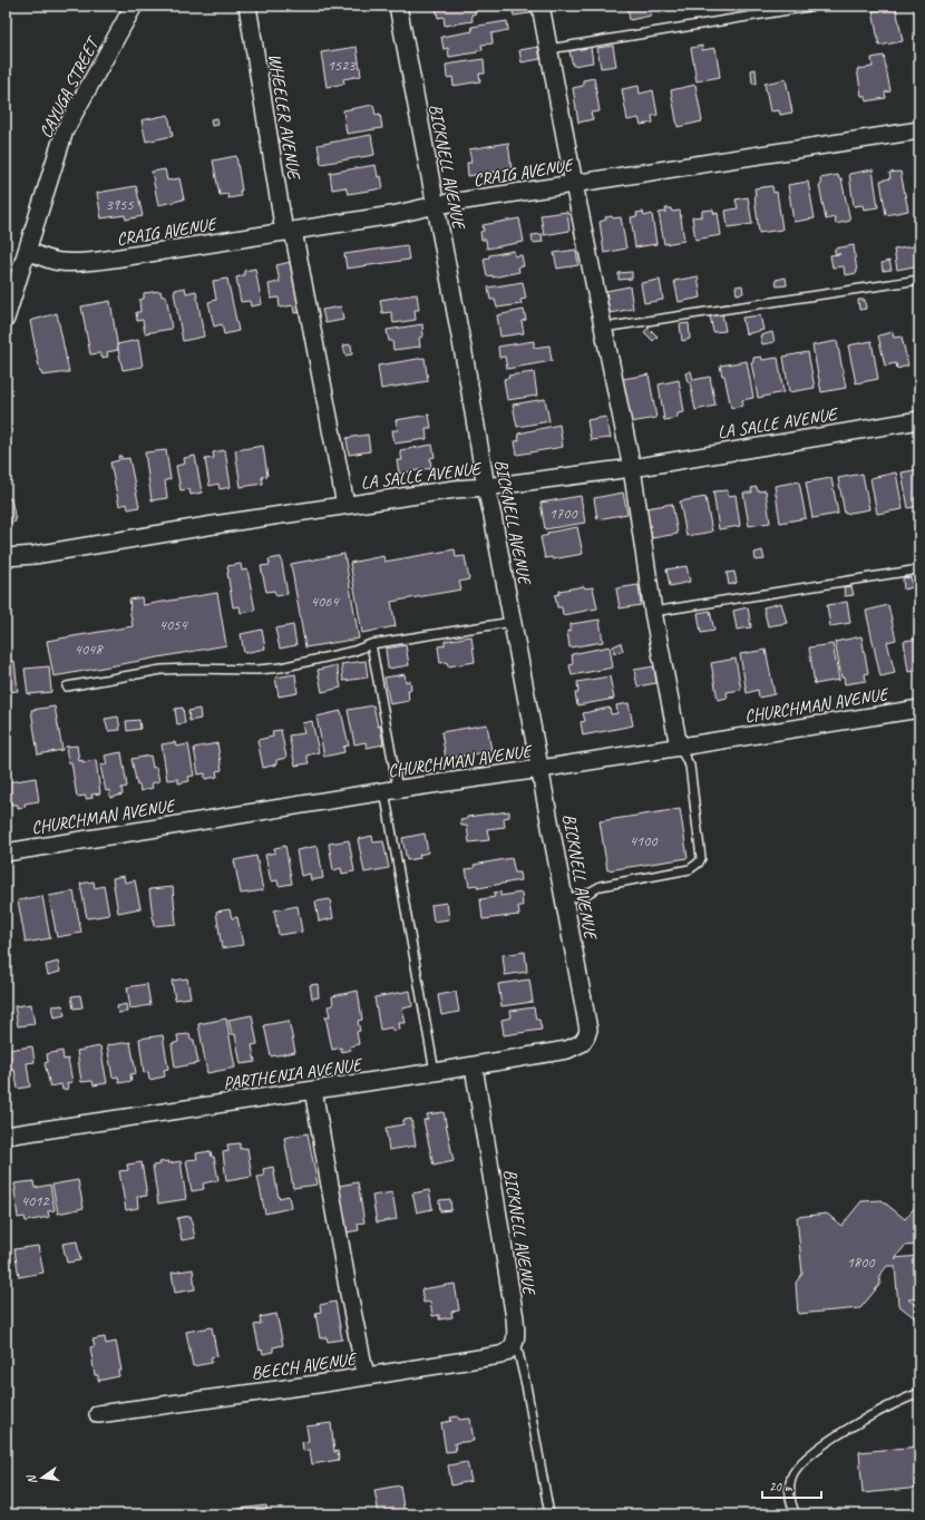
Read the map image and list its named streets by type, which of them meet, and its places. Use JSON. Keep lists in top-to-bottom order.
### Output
{
  "streets": {
    "street": [
      "CAYUGA STREET",
      "WHEELER AVENUE",
      "BICKNELL AVENUE",
      "CRAIG AVENUE",
      "LA SALLE AVENUE",
      "CHURCHMAN AVENUE",
      "PARTHENIA AVENUE",
      "BEECH AVENUE"
    ]
  },
  "crossings": [
    ["CAYUGA STREET", "CRAIG AVENUE"],
    ["WHEELER AVENUE", "CRAIG AVENUE"],
    ["WHEELER AVENUE", "LA SALLE AVENUE"],
    ["BICKNELL AVENUE", "CRAIG AVENUE"],
    ["BICKNELL AVENUE", "LA SALLE AVENUE"],
    ["BICKNELL AVENUE", "CHURCHMAN AVENUE"],
    ["BICKNELL AVENUE", "PARTHENIA AVENUE"],
    ["BICKNELL AVENUE", "BEECH AVENUE"]
  ],
  "house_numbers": [
    "1523",
    "3955",
    "1700",
    "4064",
    "4054",
    "4048",
    "4100",
    "4012",
    "1800"
  ],
  "scale_bar": "20 m",
  "north": "left"
}
